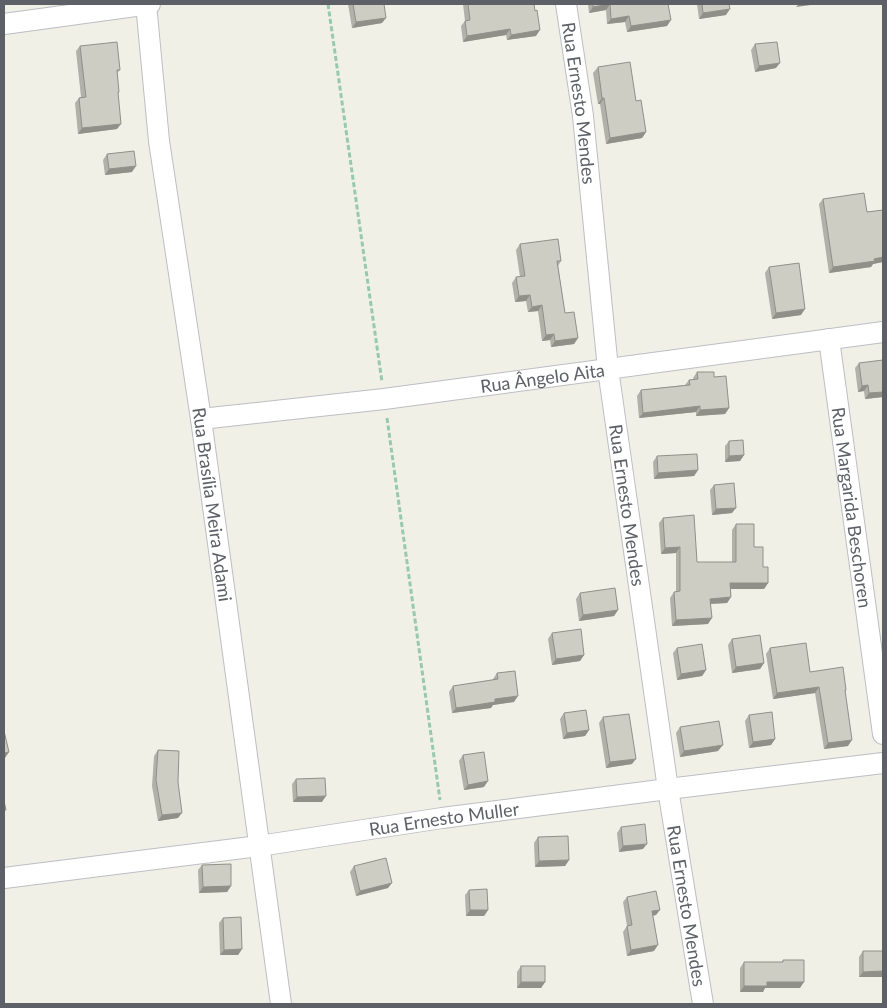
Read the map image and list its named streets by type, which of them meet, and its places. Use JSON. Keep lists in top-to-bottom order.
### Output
{
  "streets": {
    "street": [
      "Rua Ernesto Mendes",
      "Rua Ângelo Aita",
      "Rua Brasília Meira Adami",
      "Rua Margarida Beschoren",
      "Rua Ernesto Muller"
    ]
  },
  "crossings": [
    ["Rua Ernesto Mendes", "Rua Ângelo Aita"],
    ["Rua Ernesto Mendes", "Rua Ernesto Muller"],
    ["Rua Ângelo Aita", "Rua Brasília Meira Adami"],
    ["Rua Ângelo Aita", "Rua Margarida Beschoren"],
    ["Rua Brasília Meira Adami", "Rua Ernesto Muller"]
  ]
}
